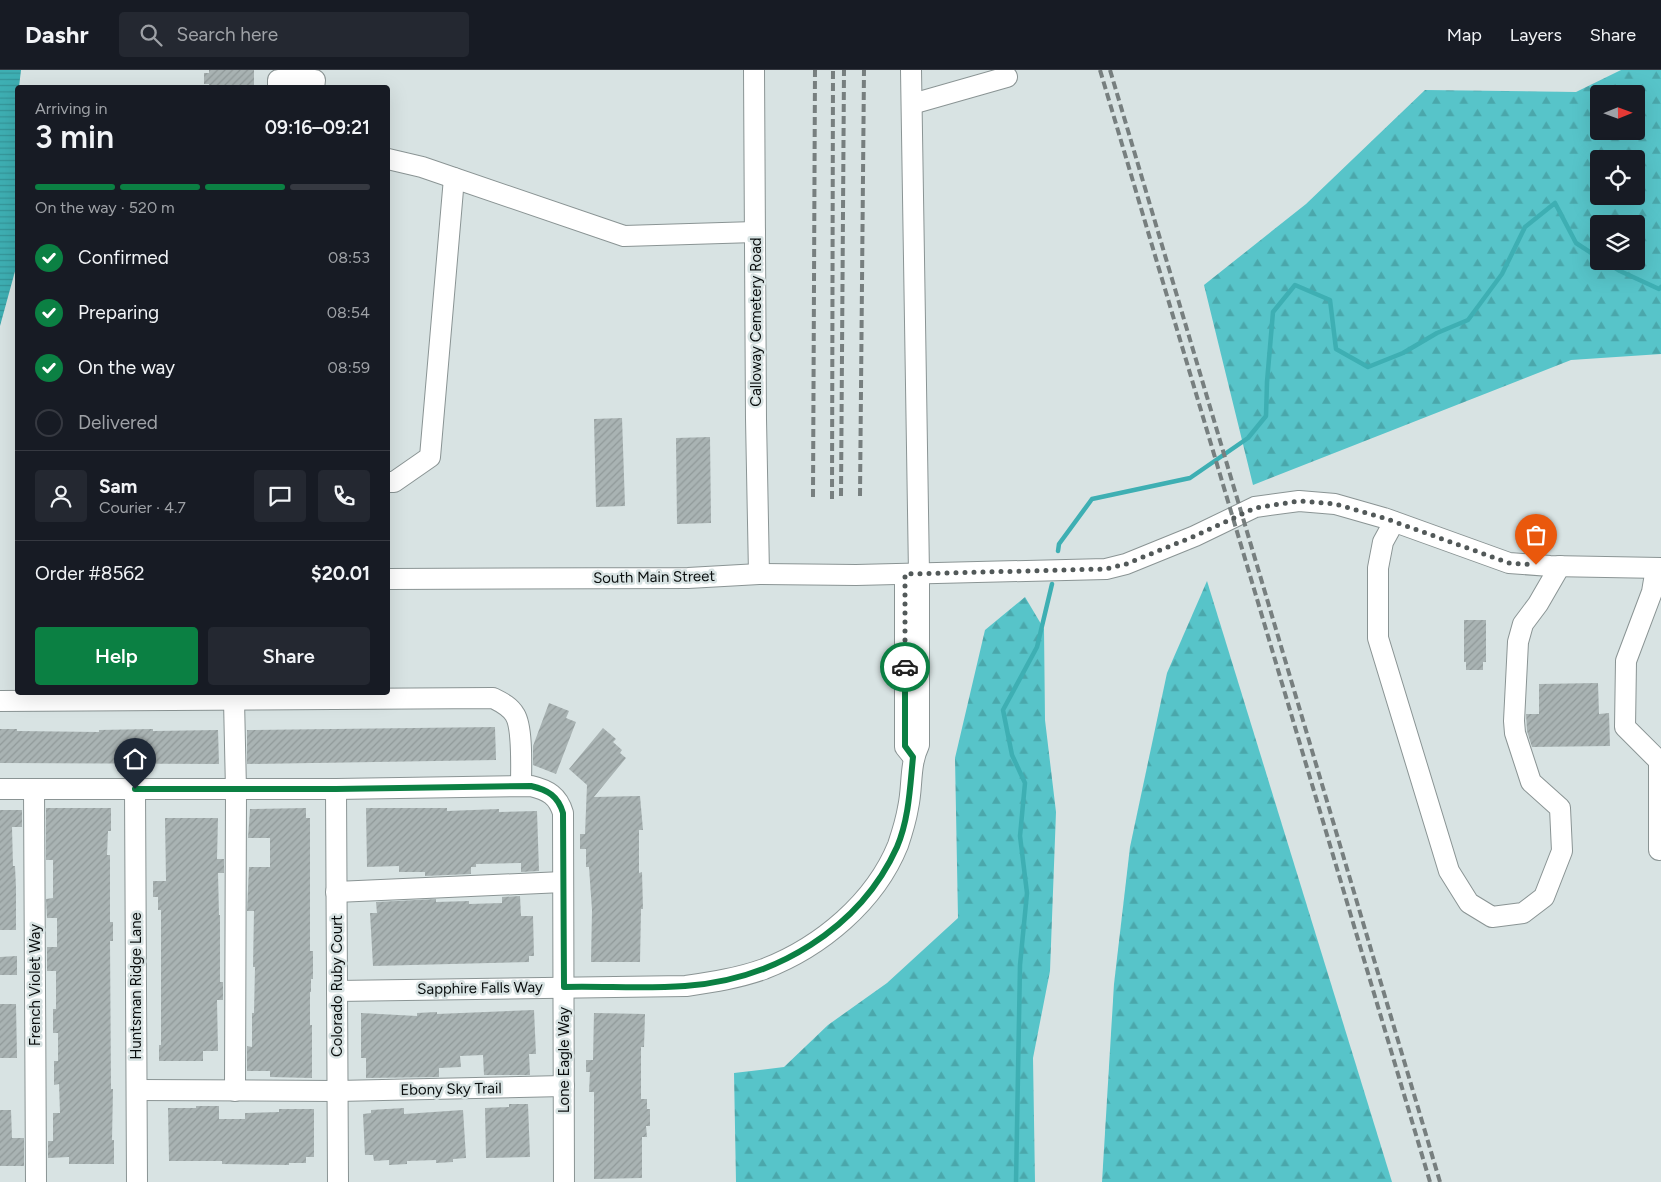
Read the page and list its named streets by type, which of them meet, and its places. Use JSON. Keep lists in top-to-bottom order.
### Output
{
  "streets": {
    "street": [
      "Calloway Cemetery Road",
      "South Main Street",
      "French Violet Way",
      "Huntsman Ridge Lane",
      "Colorado Ruby Court",
      "Sapphire Falls Way",
      "Lone Eagle Way",
      "Ebony Sky Trail"
    ]
  },
  "crossings": [
    ["Calloway Cemetery Road", "South Main Street"],
    ["South Main Street", "Sapphire Falls Way"],
    ["French Violet Way", "Lone Eagle Way"],
    ["Huntsman Ridge Lane", "Lone Eagle Way"],
    ["Huntsman Ridge Lane", "Ebony Sky Trail"],
    ["Colorado Ruby Court", "Sapphire Falls Way"],
    ["Colorado Ruby Court", "Lone Eagle Way"],
    ["Colorado Ruby Court", "Ebony Sky Trail"],
    ["Sapphire Falls Way", "Lone Eagle Way"],
    ["Lone Eagle Way", "Ebony Sky Trail"]
  ],
  "north": "right",
  "page": {
    "header": "Dashr",
    "search": "Search here",
    "nav": ["Map", "Layers", "Share"],
    "heading": ["3 min", "Arriving in", "09:16–09:21"],
    "panel": [
      "Sam",
      "Courier · 4.7",
      "Order #8562",
      "$20.01"
    ],
    "bar": "On the way · 520 m",
    "list": [
      ["Confirmed", "08:53"],
      ["Preparing", "08:54"],
      ["On the way", "08:59"],
      "Delivered"
    ],
    "buttons": ["Help", "Share"]
  }
}
